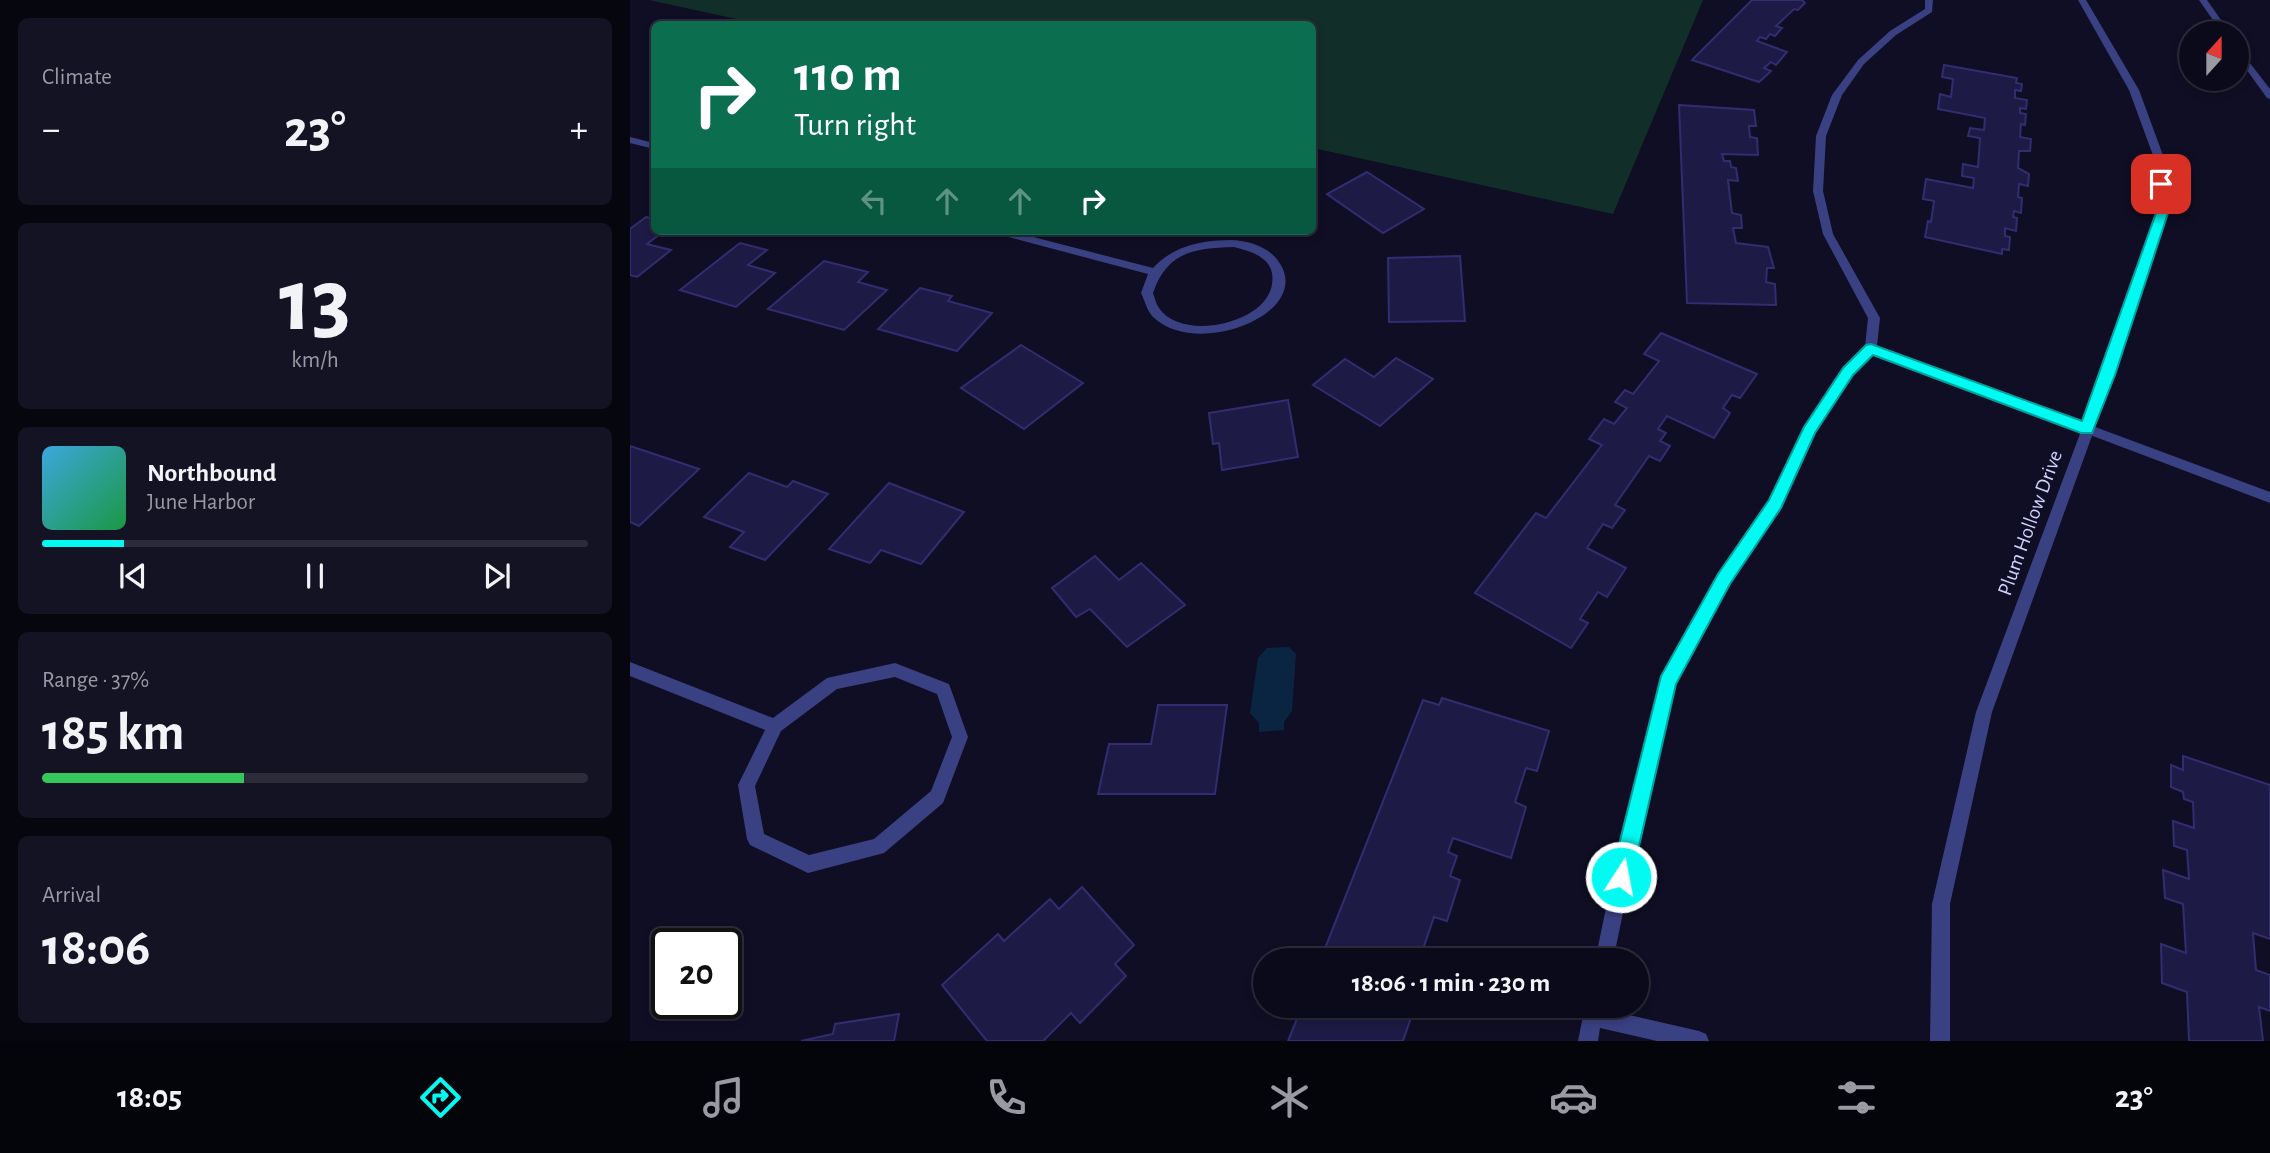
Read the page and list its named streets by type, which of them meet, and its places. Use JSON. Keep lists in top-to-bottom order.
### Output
{
  "streets": {
    "street": ["Plum Hollow Drive"]
  },
  "north": "top",
  "page": {
    "tile": [
      "Climate",
      ["13", "km/h"],
      ["Range · 37%", "185 km"],
      ["Arrival", "18:06"]
    ],
    "turn": ["110 m", "Turn right"],
    "heat": ["−", "23°", "+"],
    "song": ["Northbound", "June Harbor"],
    "limit": "20",
    "trip": "18:06 · 1 min · 230 m",
    "tabs": ["18:05", "23°"]
  }
}
